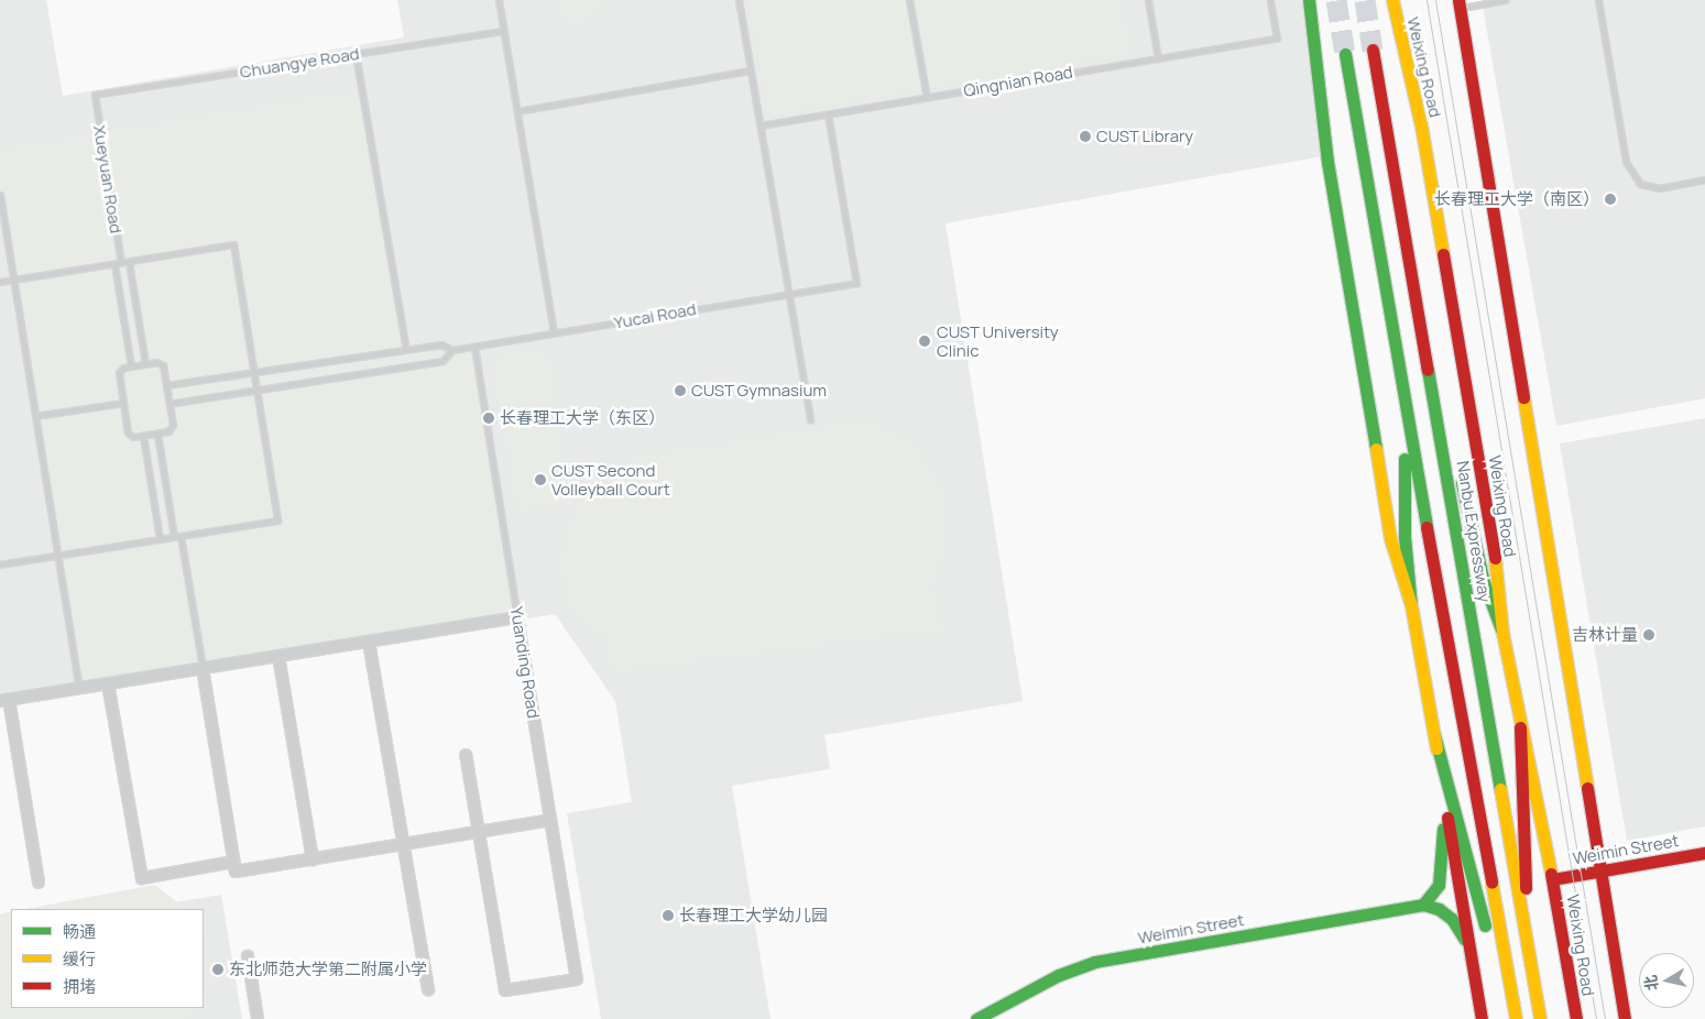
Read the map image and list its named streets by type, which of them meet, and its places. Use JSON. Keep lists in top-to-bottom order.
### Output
{
  "streets": {
    "main road": ["Weixing Road", "Nanbu Expressway", "Weimin Street"],
    "street": ["Yuanding Road"],
    "lane": [
      "Chuangye Road",
      "Qingnian Road",
      "Xueyuan Road",
      "Yucai Road"
    ]
  },
  "crossings": [
    ["Chuangye Road", "Xueyuan Road"],
    ["Weixing Road", "Weimin Street"],
    ["Qingnian Road", "Yucai Road"],
    ["Yucai Road", "Yuanding Road"]
  ],
  "places": [
    "CUST Library",
    "长春理工大学（南区）",
    "CUST University Clinic",
    "CUST Gymnasium",
    "长春理工大学（东区）",
    "CUST Second Volleyball Court",
    "吉林计量",
    "长春理工大学幼儿园",
    "东北师范大学第二附属小学"
  ],
  "legend": ["畅通", "缓行", "拥堵"],
  "north": "left"
}
